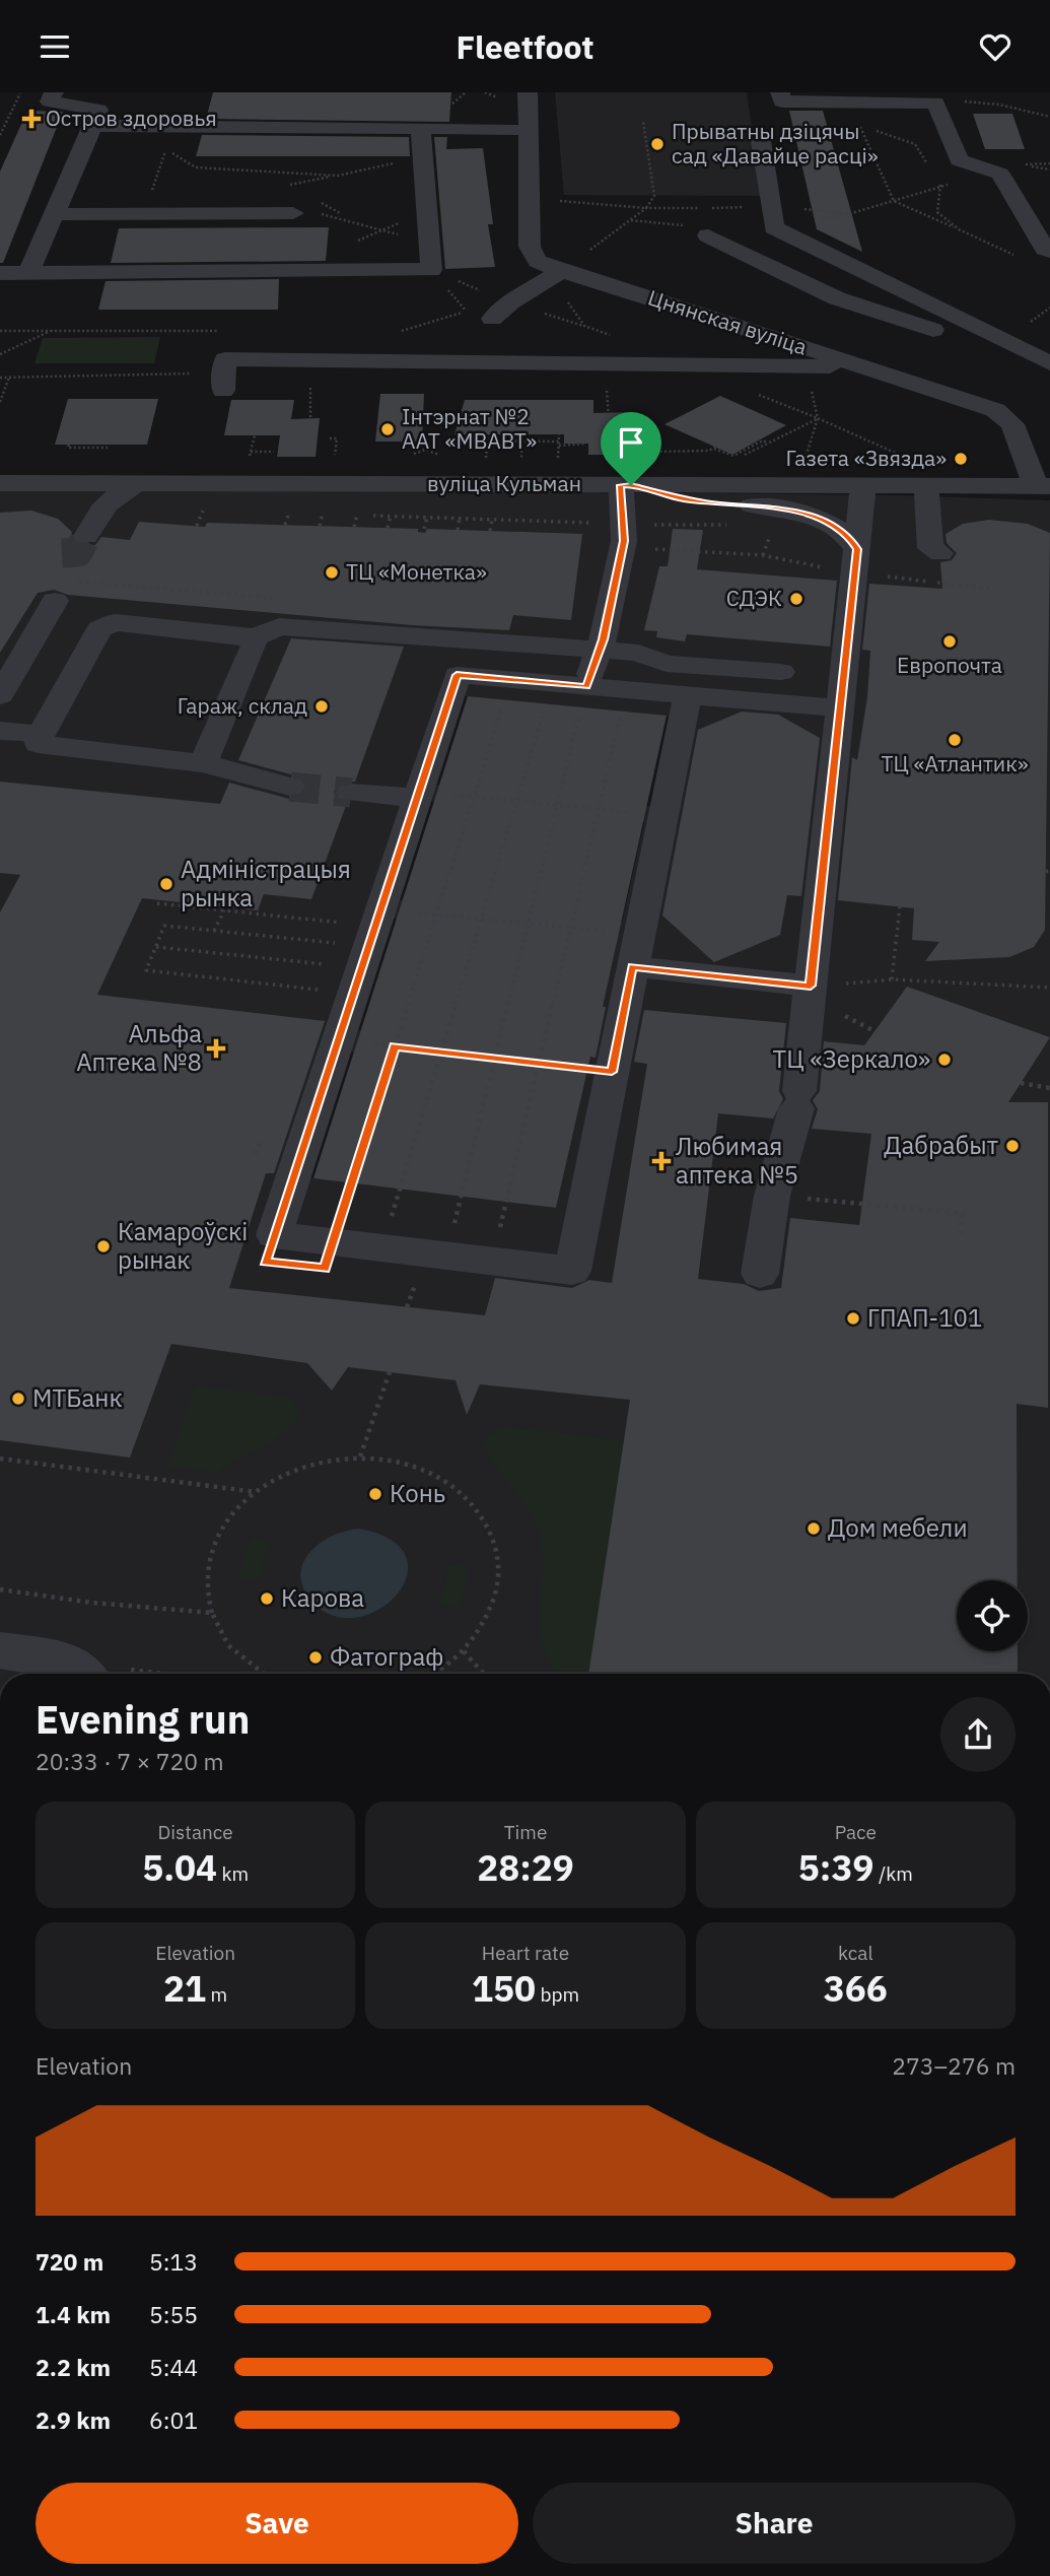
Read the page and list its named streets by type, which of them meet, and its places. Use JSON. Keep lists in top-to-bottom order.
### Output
{
  "streets": {
    "street": ["Цнянская вуліца", "вуліца Кульман"]
  },
  "crossings": [
    ["Цнянская вуліца", "вуліца Кульман"]
  ],
  "places": {
    "health": ["Остров здоровья", "Альфа Аптека №8", "Любимая аптека №5"],
    "other": [
      "Прыватны дзіцячы сад «Давайце расці»",
      "Інтэрнат №2 ААТ «МВАВТ»",
      "Газета «Звязда»",
      "ТЦ «Монетка»",
      "СДЭК",
      "Европочта",
      "Гараж, склад",
      "ТЦ «Атлантик»",
      "Адміністрацыя рынка",
      "ТЦ «Зеркало»",
      "Дабрабыт",
      "Камароўскі рынак",
      "ГПАП-101",
      "МТБанк",
      "Конь",
      "Дом мебели",
      "Карова",
      "Фатограф"
    ]
  },
  "page": {
    "header": "Fleetfoot",
    "heading": ["Evening run", "20:33 · 7 × 720 m"],
    "stats": [
      ["Distance", "5.04 km"],
      ["Time", "28:29"],
      ["Pace", "5:39 /km"],
      ["Elevation", "21 m"],
      ["Heart rate", "150 bpm"],
      ["kcal", "366"]
    ],
    "chart": ["Elevation", "273–276 m"],
    "list": [
      {
        "name": "720 m",
        "note": "5:13"
      },
      {
        "name": "1.4 km",
        "note": "5:55"
      },
      {
        "name": "2.2 km",
        "note": "5:44"
      },
      {
        "name": "2.9 km",
        "note": "6:01"
      }
    ],
    "buttons": ["Save", "Share"]
  }
}
